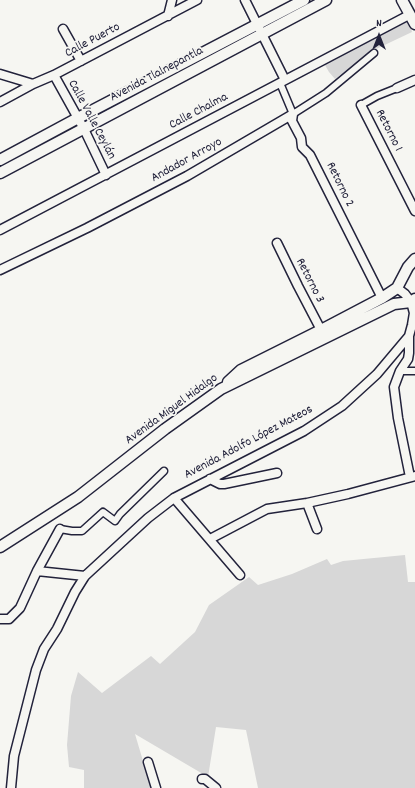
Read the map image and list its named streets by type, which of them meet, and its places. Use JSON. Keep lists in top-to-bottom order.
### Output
{
  "streets": {
    "street": [
      "Calle Puerto",
      "Avenida Tlalnepantla",
      "Calle Chalma",
      "Calle Valle Ceylán",
      "Retorno 1",
      "Andador Arroyo",
      "Retorno 2",
      "Retorno 3",
      "Avenida Miguel Hidalgo",
      "Avenida Adolfo López Mateos"
    ]
  },
  "crossings": [
    ["Calle Puerto", "Calle Valle Ceylán"],
    ["Avenida Tlalnepantla", "Calle Valle Ceylán"],
    ["Calle Chalma", "Calle Valle Ceylán"],
    ["Calle Chalma", "Retorno 2"],
    ["Andador Arroyo", "Retorno 2"],
    ["Avenida Miguel Hidalgo", "Avenida Adolfo López Mateos"]
  ],
  "north": "top"
}
